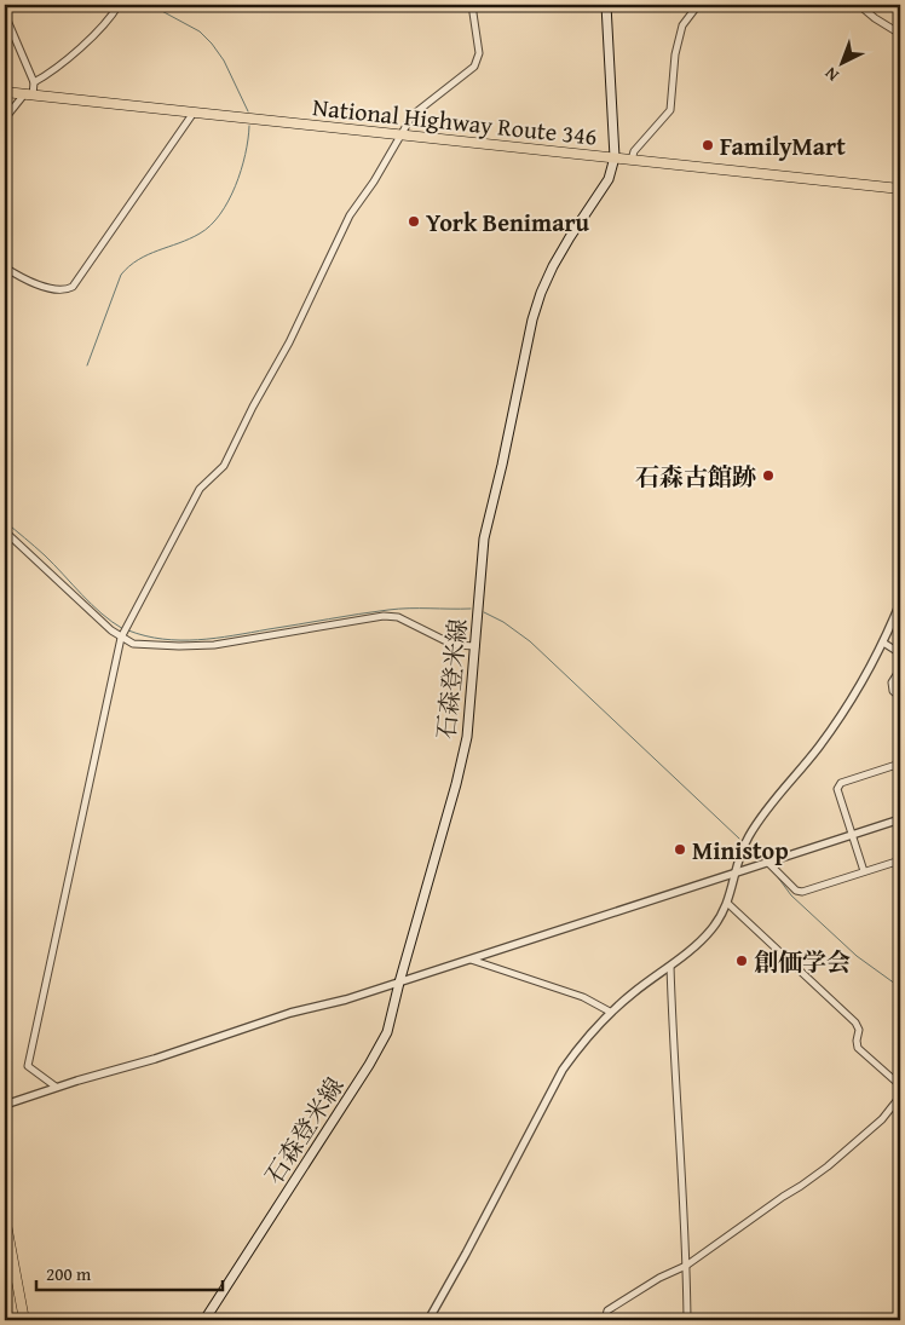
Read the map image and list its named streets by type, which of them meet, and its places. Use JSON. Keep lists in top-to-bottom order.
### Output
{
  "streets": {
    "main road": ["National Highway Route 346", "石森登米線"]
  },
  "crossings": [
    ["National Highway Route 346", "石森登米線"]
  ],
  "places": [
    "FamilyMart",
    "York Benimaru",
    "石森古館跡",
    "Ministop",
    "創価学会"
  ],
  "scale_bar": "200 m",
  "north": "bottom left"
}
